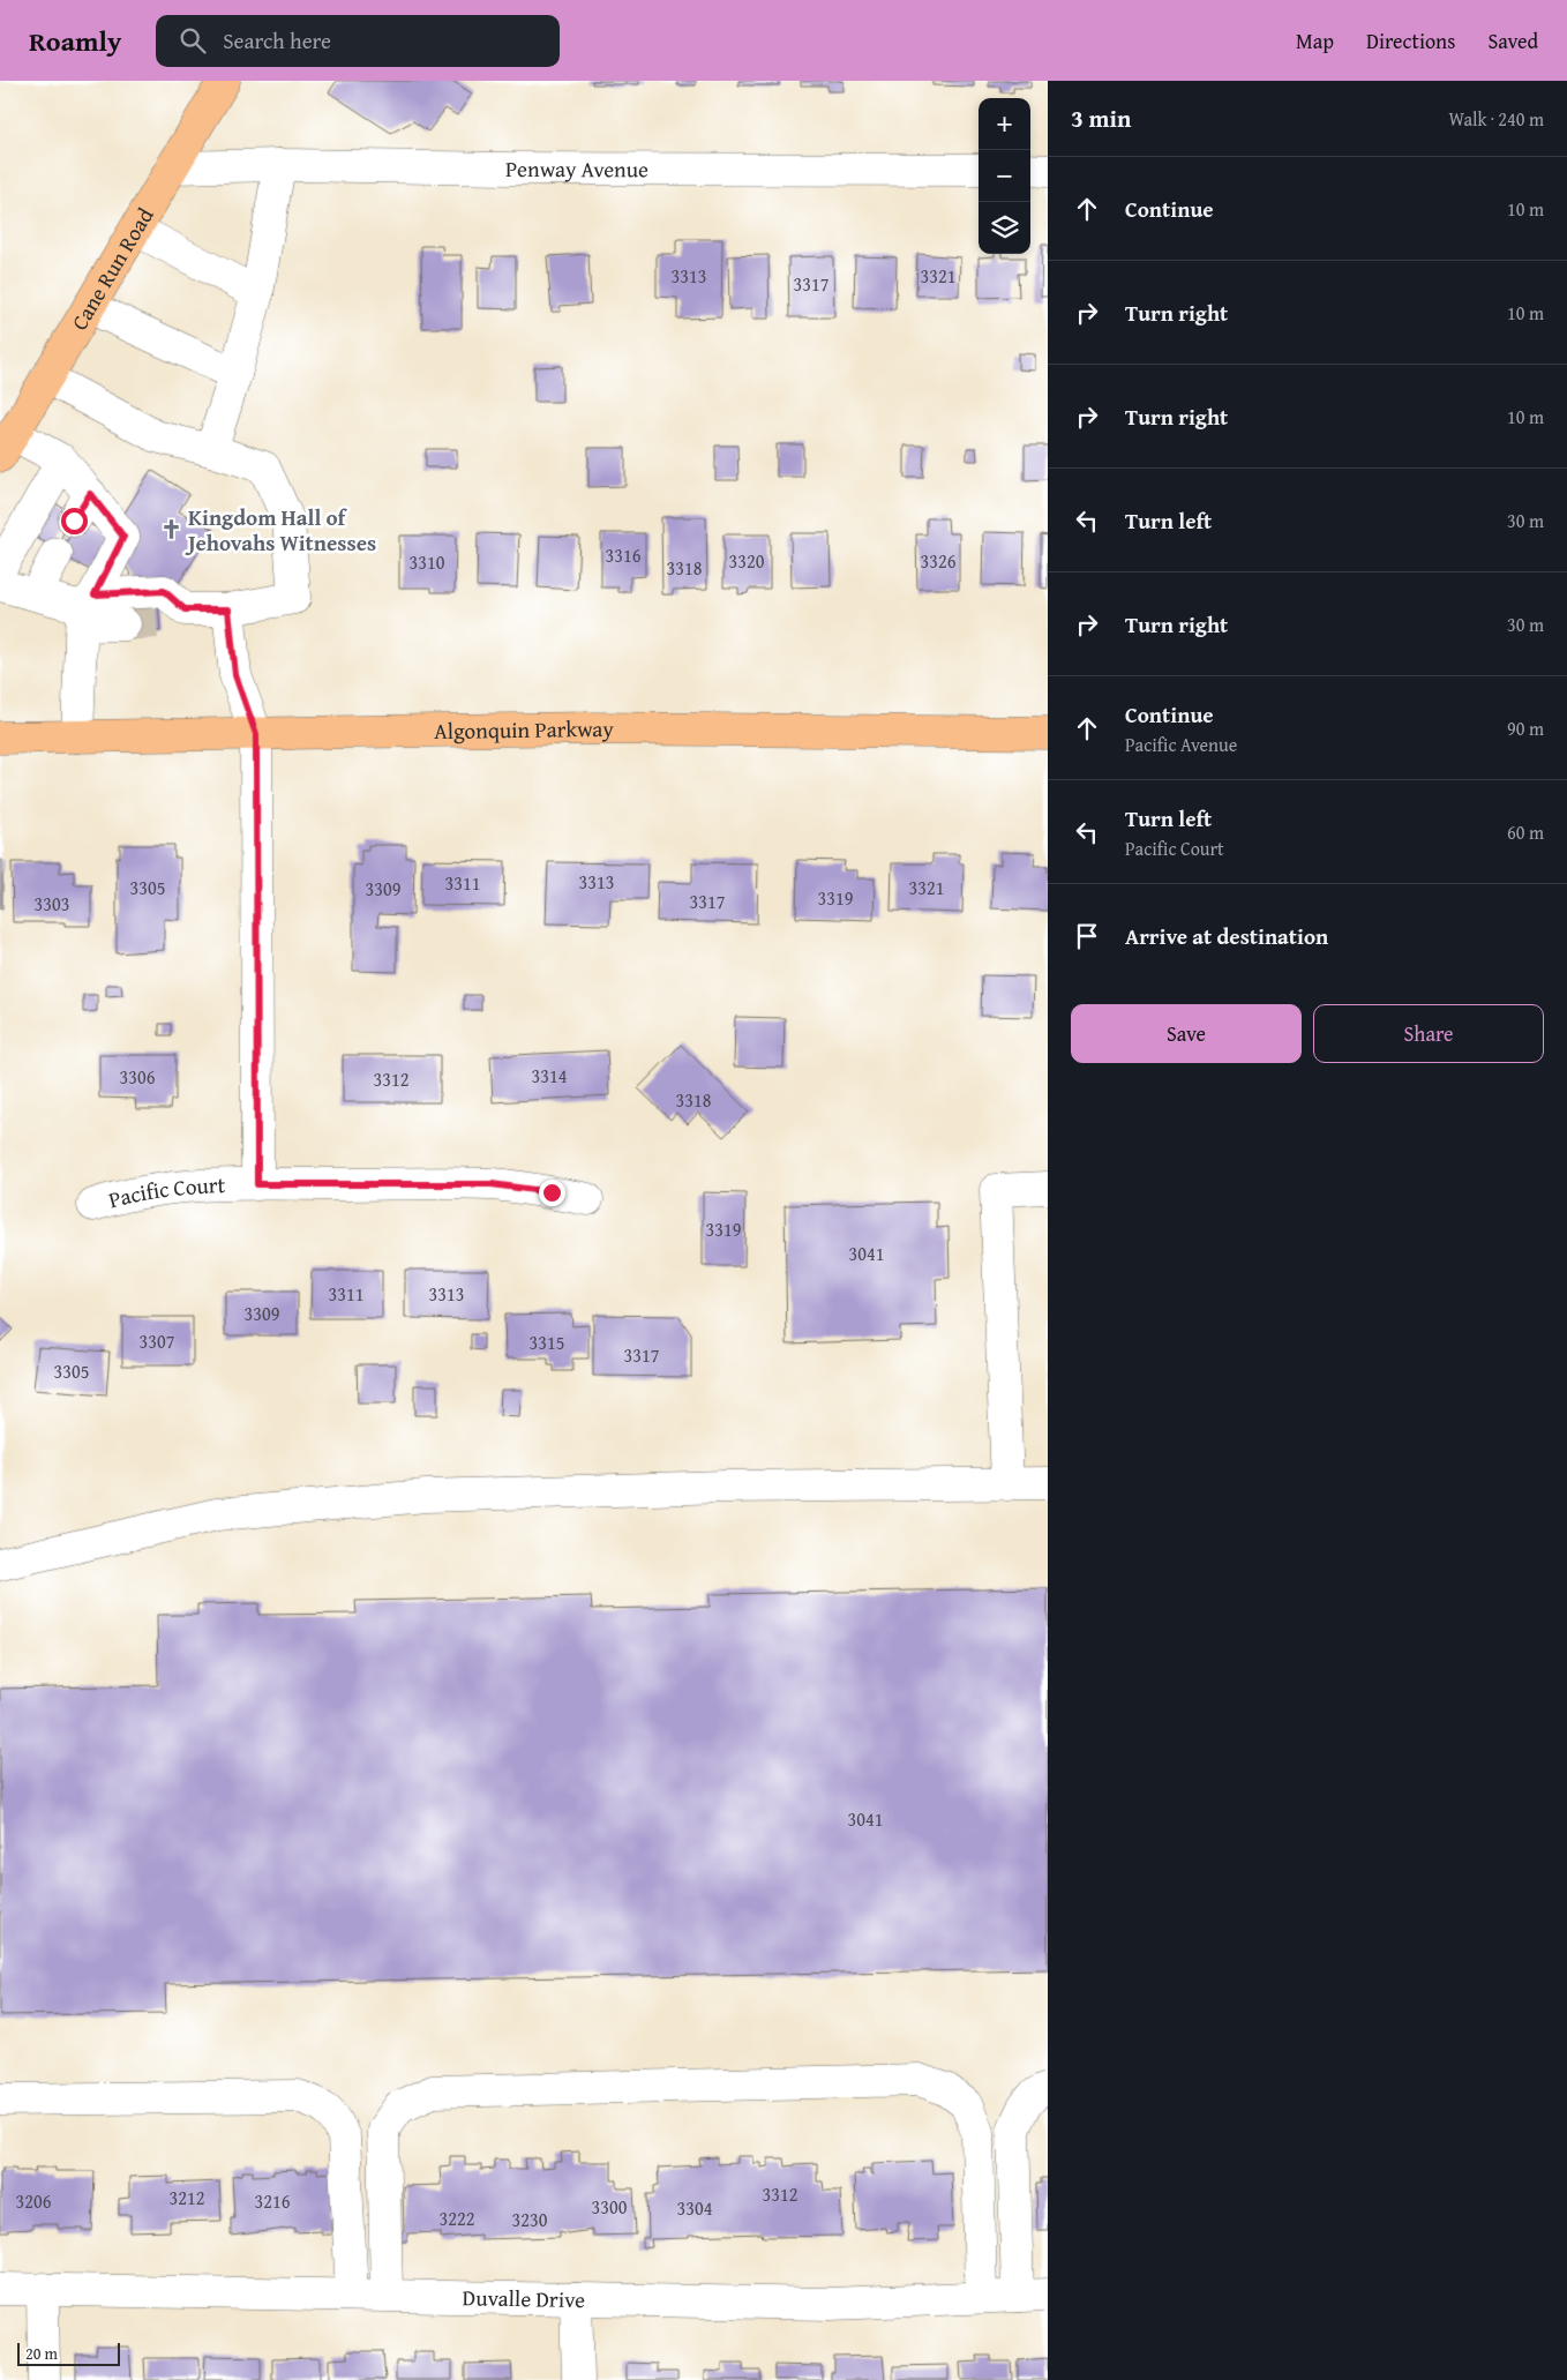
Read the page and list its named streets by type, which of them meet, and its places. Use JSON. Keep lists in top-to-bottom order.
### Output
{
  "streets": {
    "main road": ["Cane Run Road", "Algonquin Parkway"],
    "street": ["Penway Avenue", "Pacific Court", "Duvalle Drive"]
  },
  "crossings": [
    ["Penway Avenue", "Cane Run Road"]
  ],
  "places": {
    "church": ["Kingdom Hall of Jehovahs Witnesses"]
  },
  "house_numbers": [
    "3313",
    "3321",
    "3317",
    "3316",
    "3320",
    "3326",
    "3310",
    "3318",
    "3313",
    "3311",
    "3305",
    "3321",
    "3309",
    "3319",
    "3317",
    "3303",
    "3314",
    "3306",
    "3312",
    "3318",
    "3319",
    "3041",
    "3311",
    "3313",
    "3309",
    "3307",
    "3315",
    "3317",
    "3305",
    "3041",
    "3312",
    "3212",
    "3206",
    "3216",
    "3300",
    "3304",
    "3222",
    "3230"
  ],
  "scale_bar": "20 m",
  "page": {
    "header": "Roamly",
    "search": "Search here",
    "nav": ["Map", "Directions", "Saved"],
    "heading": ["3 min", "Walk · 240 m"],
    "map_buttons": ["+", "−"],
    "list": [
      ["Continue", "10 m"],
      ["Turn right", "10 m"],
      ["Turn right", "10 m"],
      ["Turn left", "30 m"],
      ["Turn right", "30 m"],
      ["Continue", "Pacific Avenue", "90 m"],
      ["Turn left", "Pacific Court", "60 m"],
      "Arrive at destination"
    ],
    "buttons": ["Save", "Share"],
    "scale": "20 m"
  }
}
